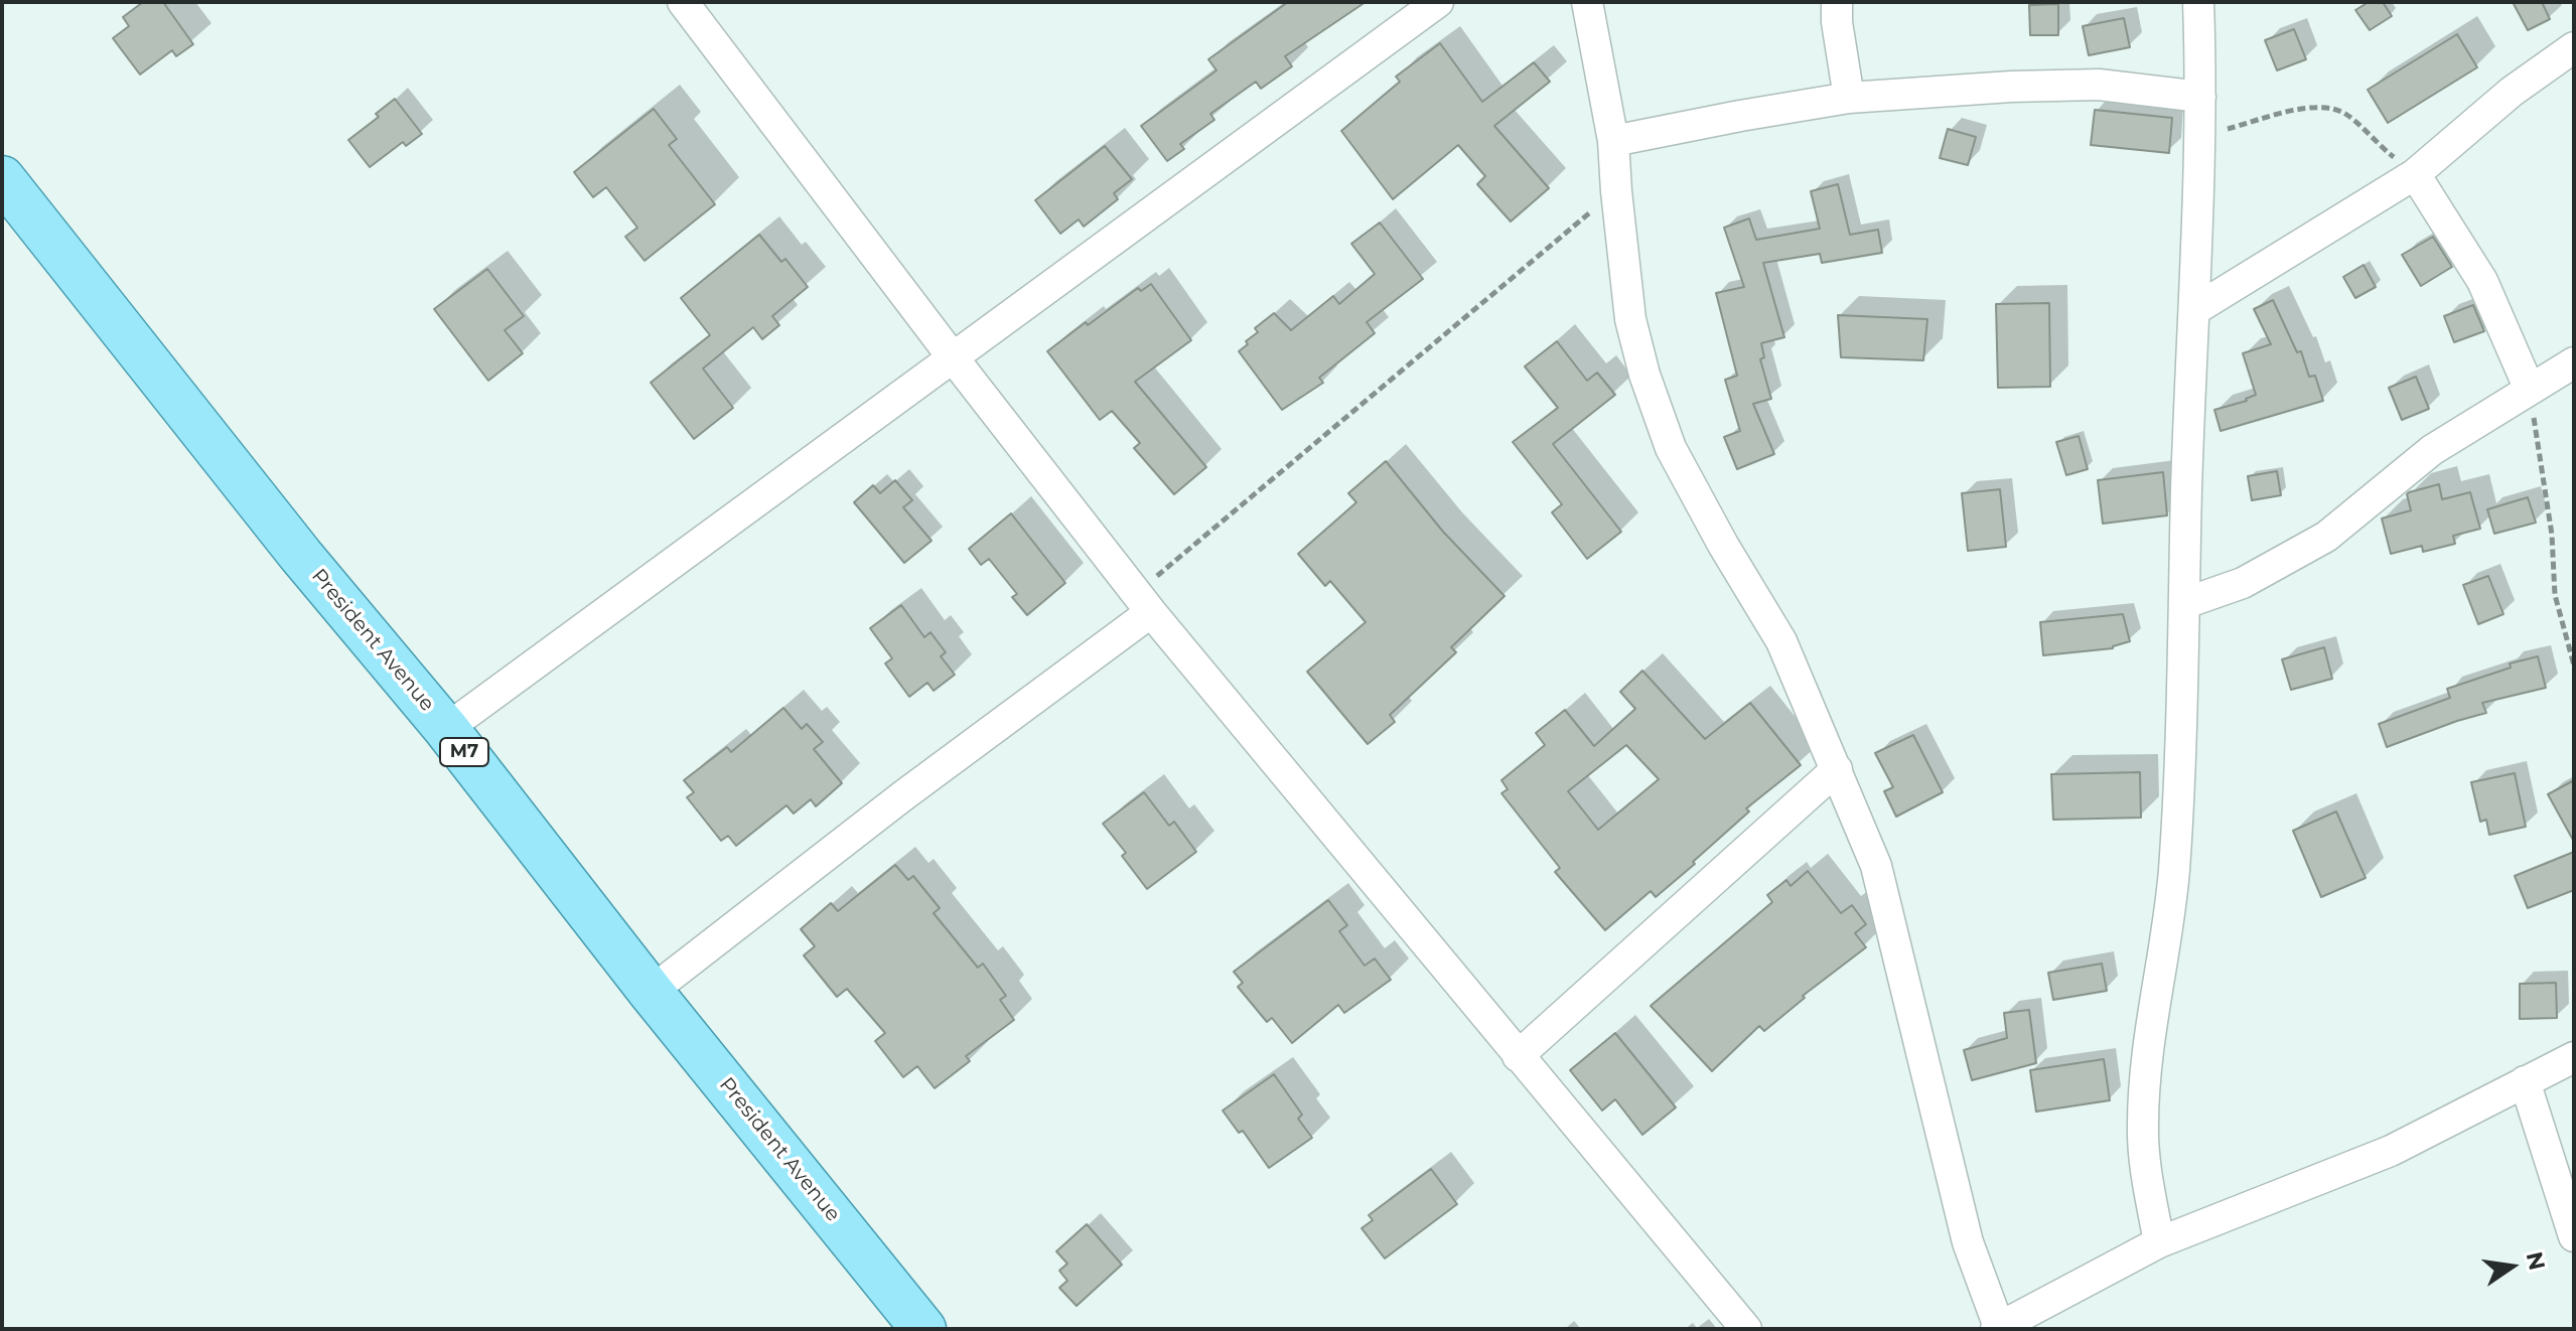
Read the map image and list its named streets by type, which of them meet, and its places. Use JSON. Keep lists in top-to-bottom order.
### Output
{
  "streets": {
    "main road": ["President Avenue", "M7"]
  },
  "north": "right"
}
